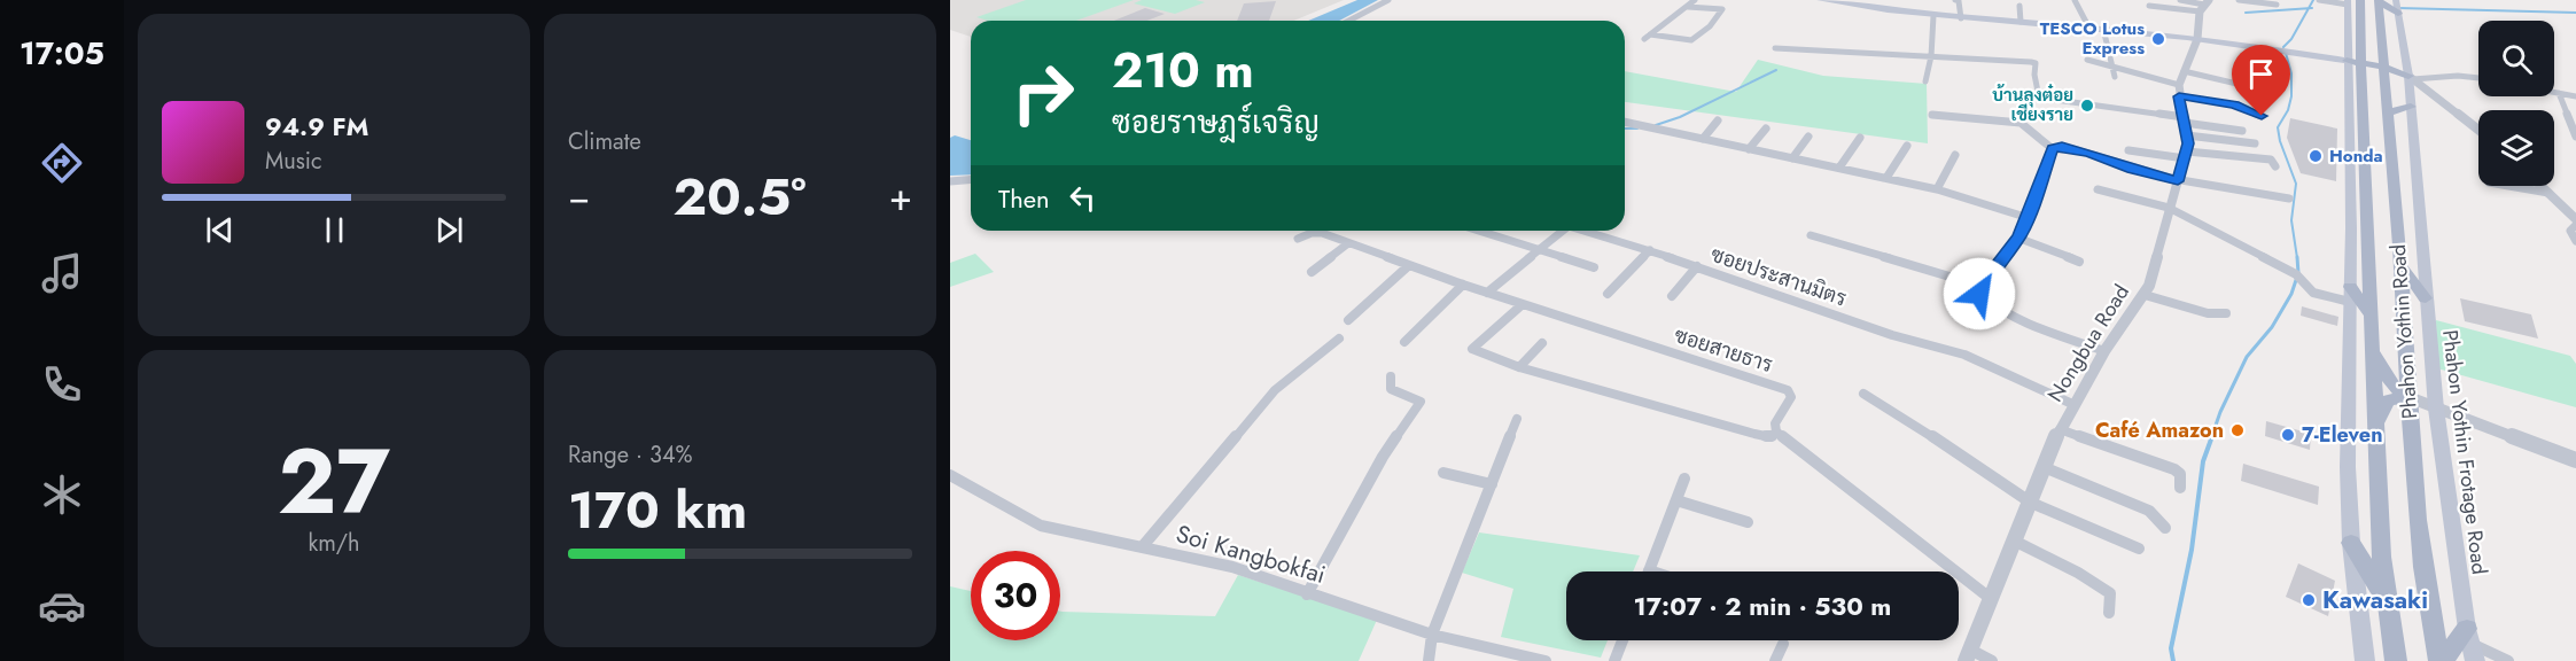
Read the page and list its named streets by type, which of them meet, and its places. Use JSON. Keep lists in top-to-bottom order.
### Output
{
  "streets": {
    "main road": ["Phahon Yothin Road", "Phahon Yothin Frotage Road"],
    "street": [
      "ซอยประสานมิตร",
      "Nongbua Road",
      "ซอยสายธาร",
      "Soi Kangbokfai"
    ]
  },
  "crossings": [
    ["ซอยประสานมิตร", "Nongbua Road"],
    ["ซอยประสานมิตร", "ซอยสายธาร"]
  ],
  "places": [
    "TESCO Lotus Express",
    "บ้านลุงต๋อย เชียงราย",
    "Honda",
    "Café Amazon",
    "7-Eleven",
    "Kawasaki"
  ],
  "page": {
    "tabs": "17:05",
    "tile": [
      "Climate",
      ["27", "km/h"],
      ["Range · 34%", "170 km"]
    ],
    "turn": ["210 m", "ซอยราษฎร์เจริญ"],
    "song": ["94.9 FM", "Music"],
    "then": "Then",
    "heat": ["−", "20.5°", "+"],
    "limit": "30",
    "trip": "17:07 · 2 min · 530 m"
  }
}
